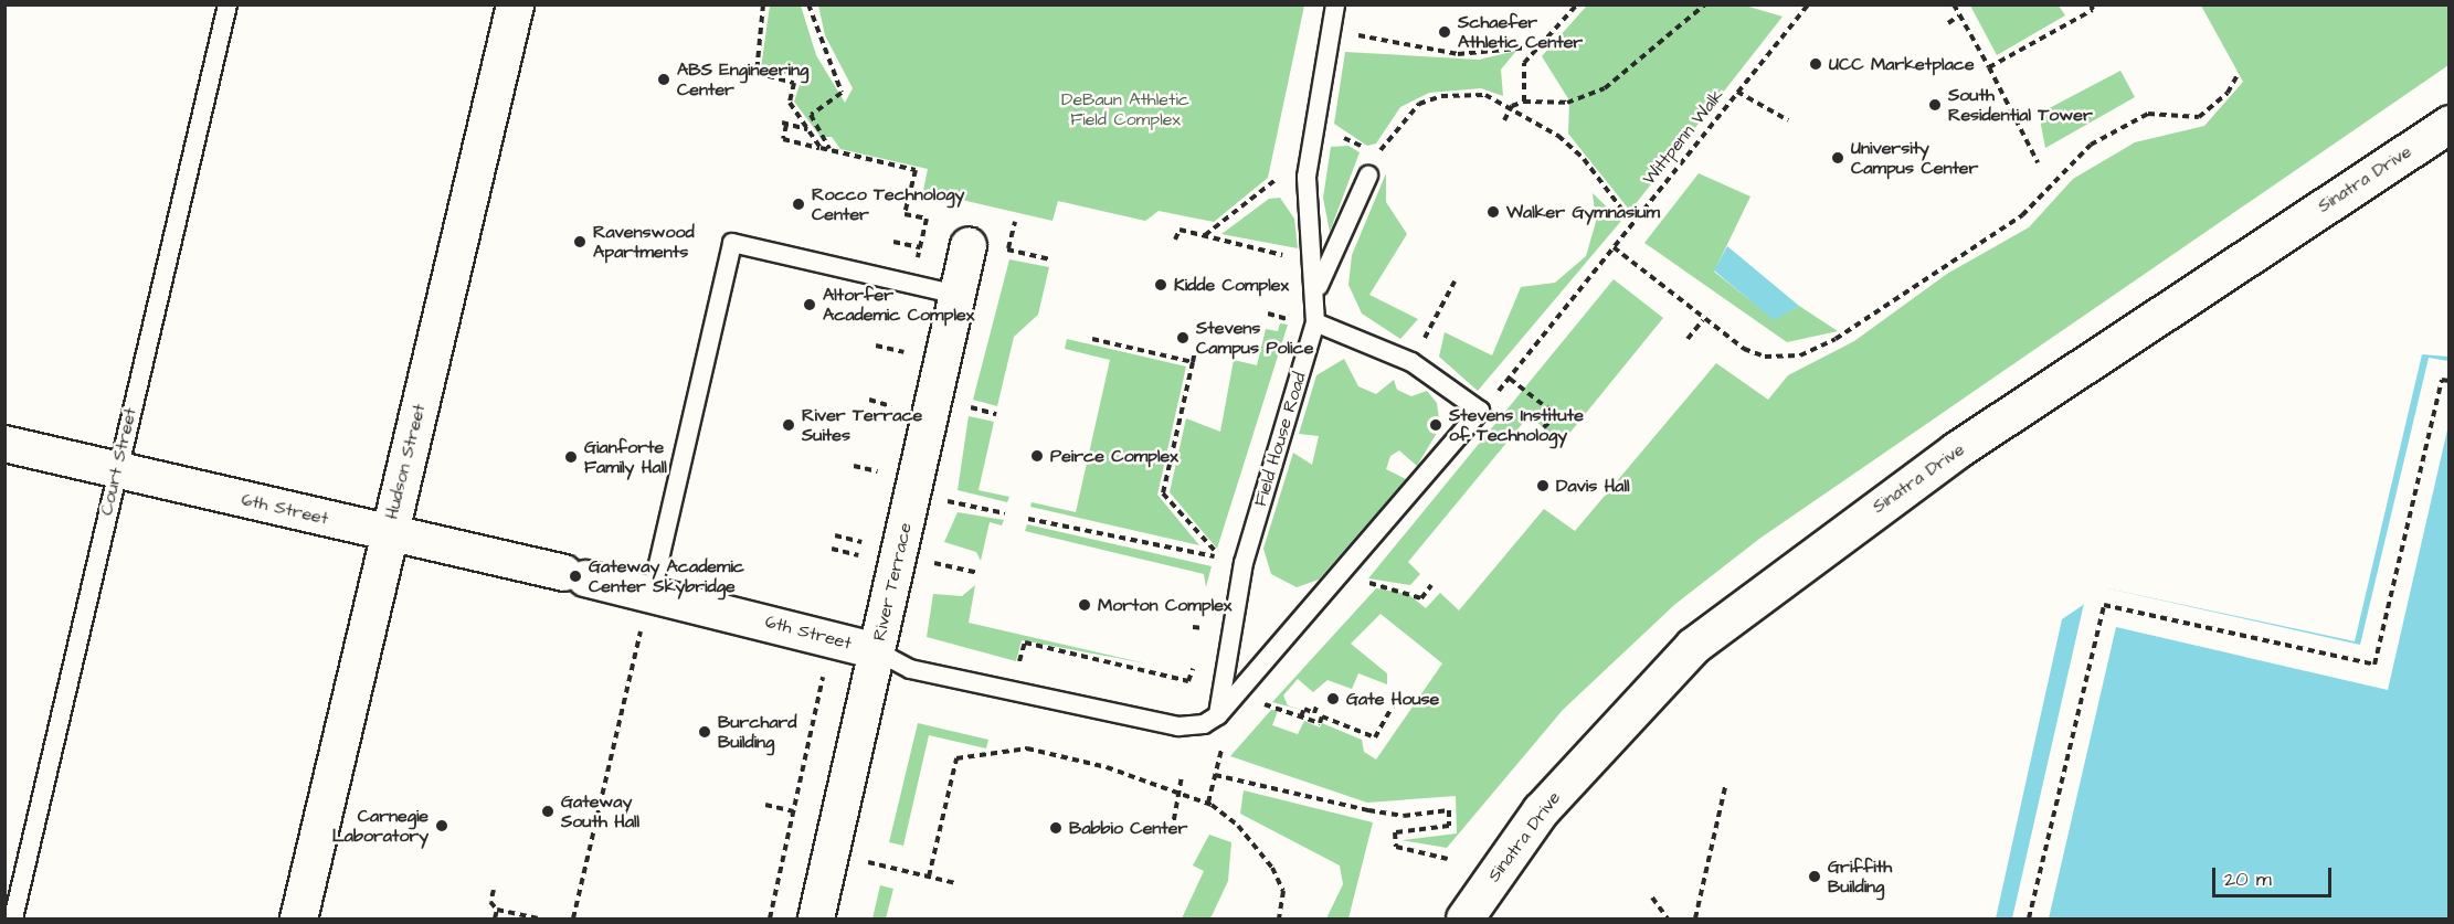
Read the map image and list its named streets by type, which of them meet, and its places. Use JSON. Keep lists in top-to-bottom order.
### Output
{
  "streets": {
    "street": [
      "Sinatra Drive",
      "Hudson Street",
      "6th Street",
      "River Terrace"
    ],
    "lane": ["Field House Road", "Court Street"],
    "path": ["Wittpenn Walk"]
  },
  "crossings": [
    ["Court Street", "6th Street"],
    ["Hudson Street", "6th Street"],
    ["6th Street", "River Terrace"]
  ],
  "parks": ["DeBaun Athletic Field Complex"],
  "places": [
    "Schaefer Athletic Center",
    "UCC Marketplace",
    "ABS Engineering Center",
    "South Residential Tower",
    "University Campus Center",
    "Rocco Technology Center",
    "Walker Gymnasium",
    "Ravenswood Apartments",
    "Kidde Complex",
    "Altorfer Academic Complex",
    "Stevens Campus Police",
    "River Terrace Suites",
    "Stevens Institute of Technology",
    "Peirce Complex",
    "Gianforte Family Hall",
    "Davis Hall",
    "Gateway Academic Center Skybridge",
    "Morton Complex",
    "Gate House",
    "Burchard Building",
    "Gateway South Hall",
    "Carnegie Laboratory",
    "Babbio Center",
    "Griffith Building"
  ],
  "scale_bar": "20 m"
}
